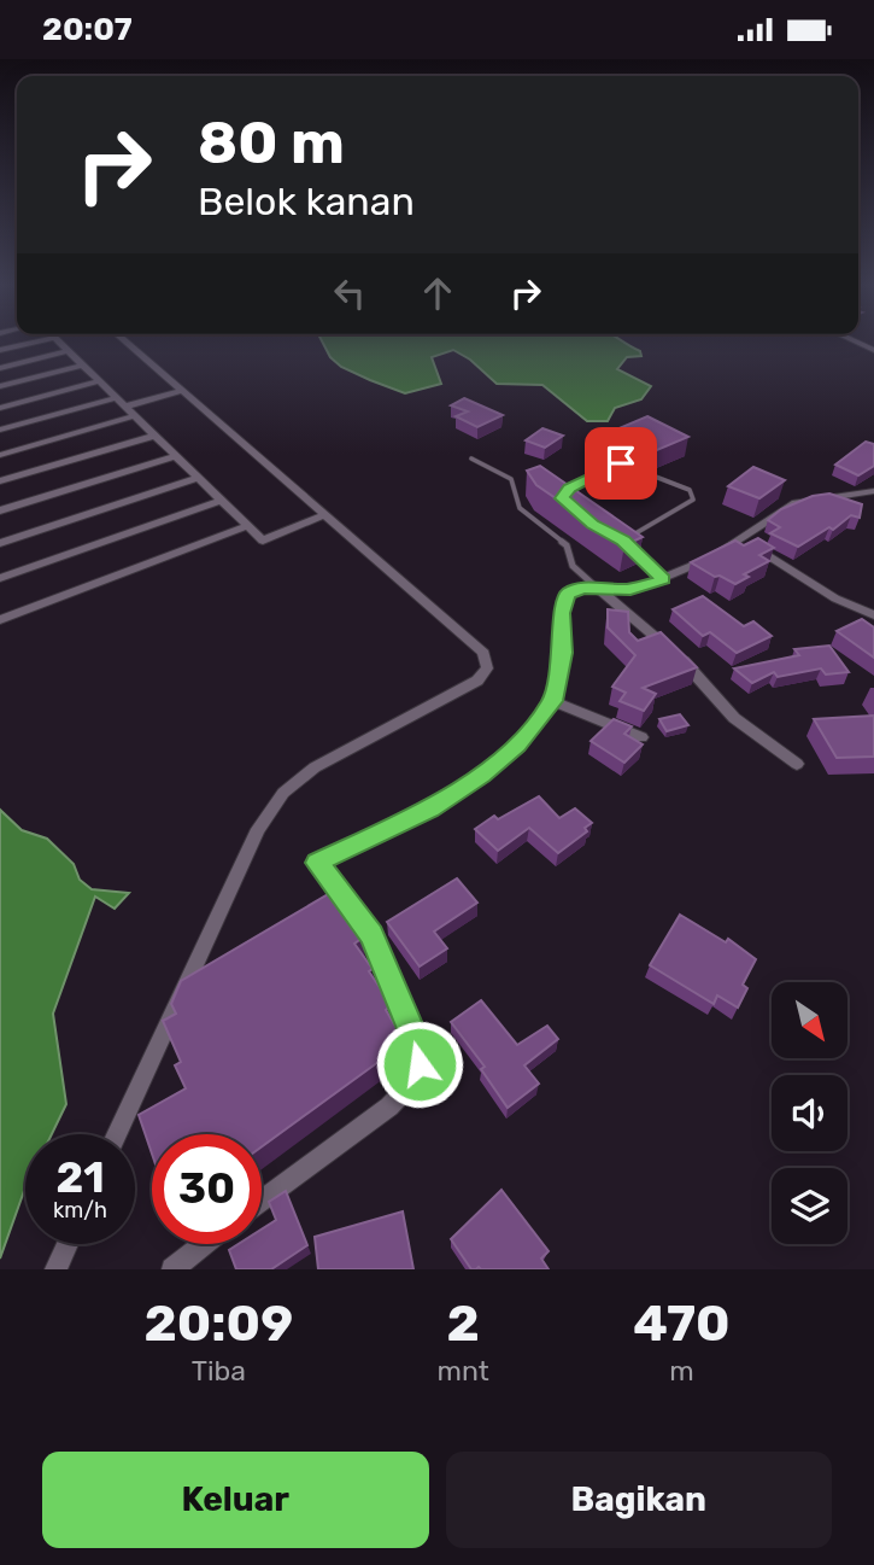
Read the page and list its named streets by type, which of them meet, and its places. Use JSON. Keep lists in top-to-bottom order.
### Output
{
  "north": "bottom right",
  "page": {
    "status": "20:07",
    "turn": ["80 m", "Belok kanan"],
    "speed": "21 km/h",
    "limit": "30",
    "eta": [
      "20:09",
      "Tiba",
      "2",
      "mnt",
      "470",
      "m"
    ],
    "buttons": ["Keluar", "Bagikan"]
  }
}
